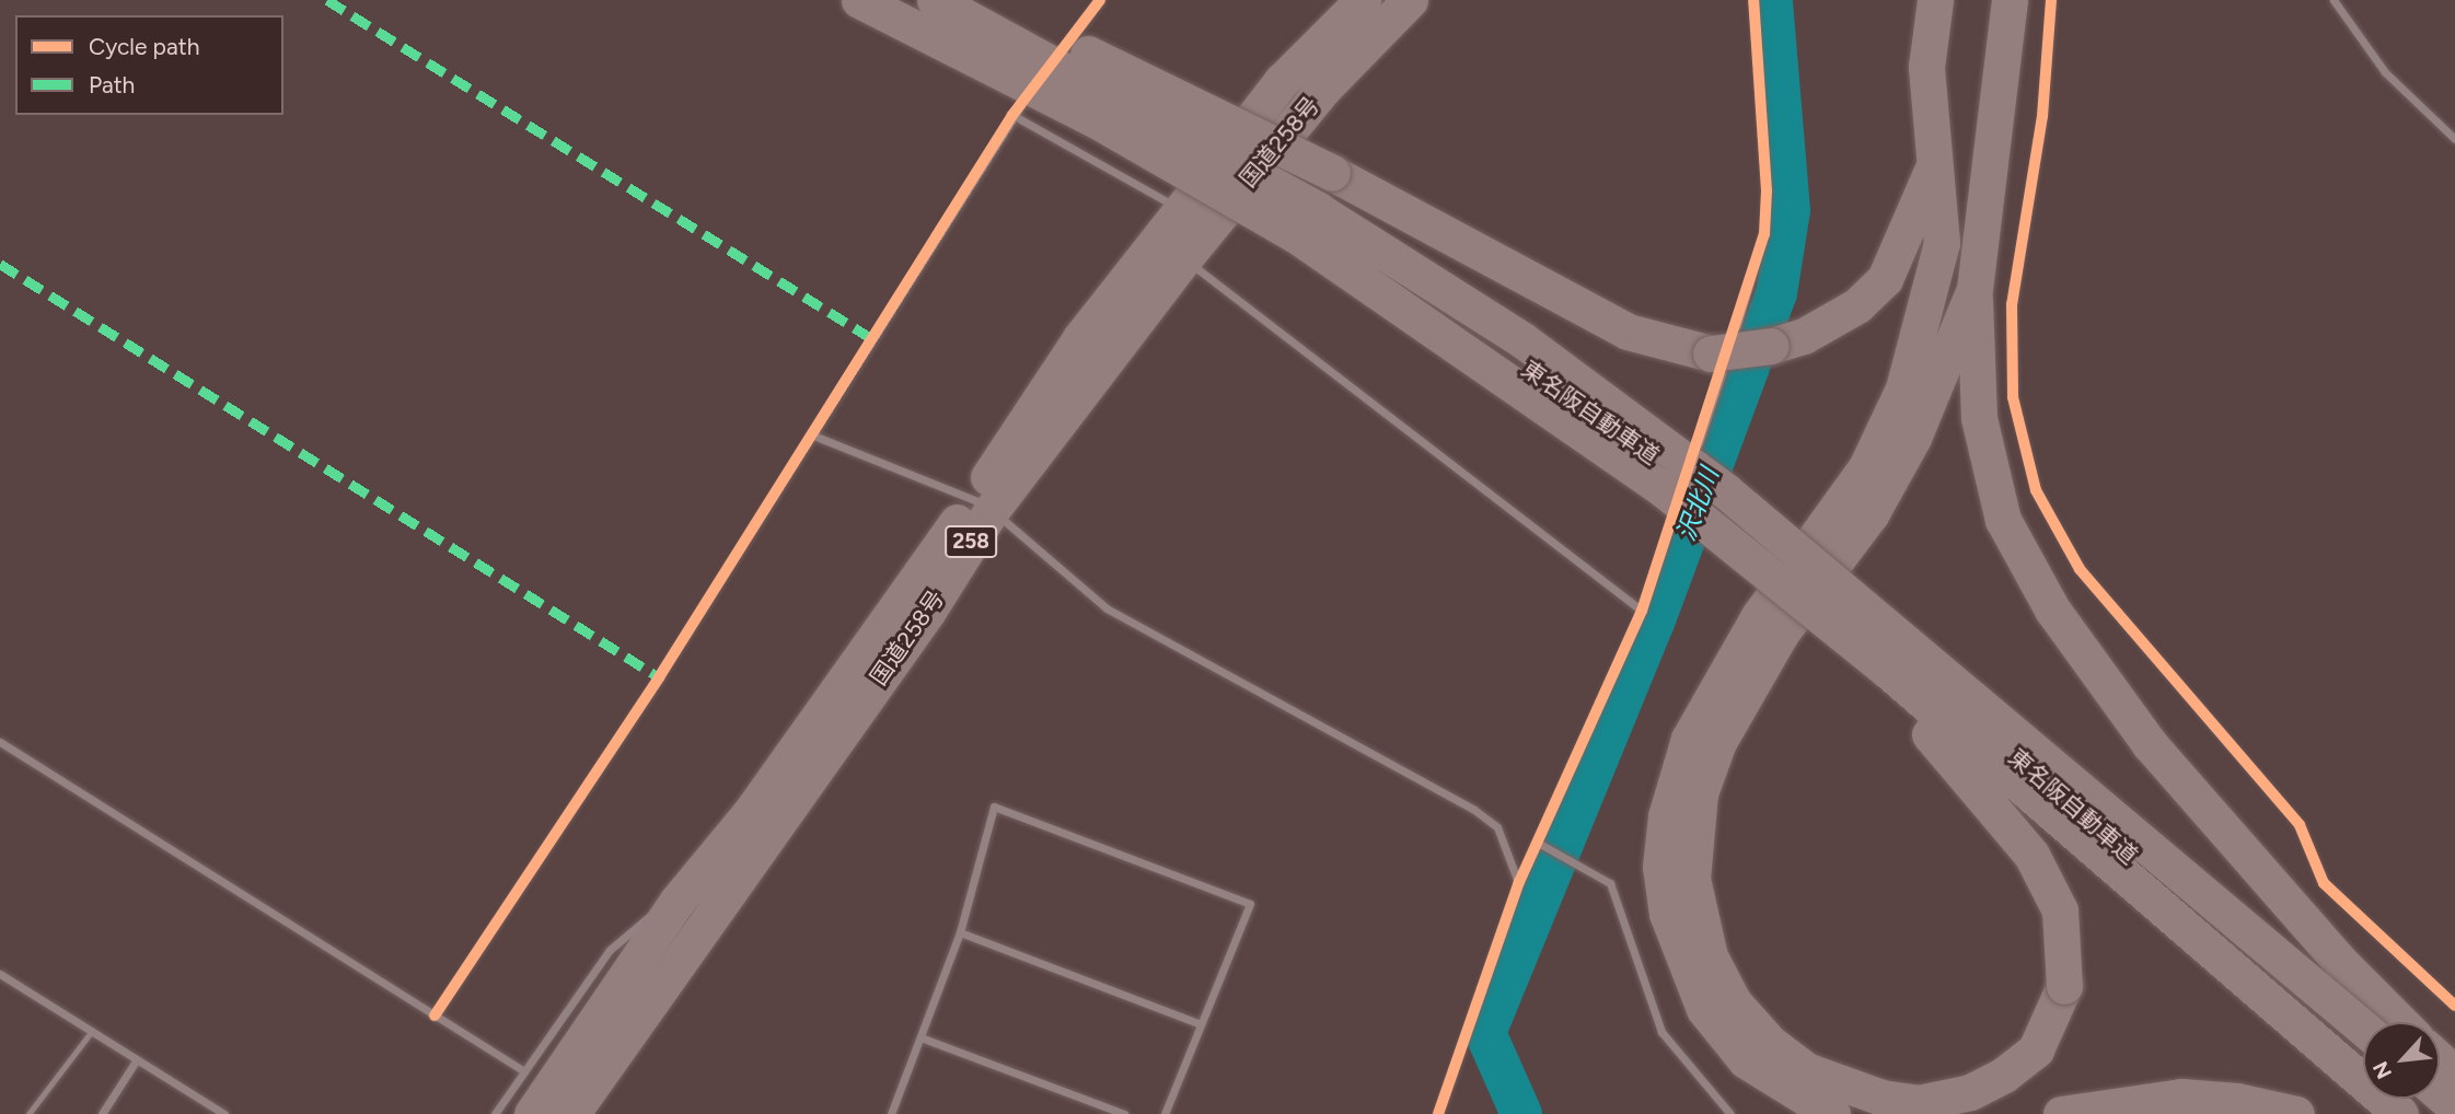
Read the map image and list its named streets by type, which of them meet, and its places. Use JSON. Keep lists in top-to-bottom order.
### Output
{
  "streets": {
    "highway": ["国道258号", "東名阪自動車道", "258"]
  },
  "water": ["沢北川"],
  "legend": ["Cycle path", "Path"],
  "north": "bottom left"
}
